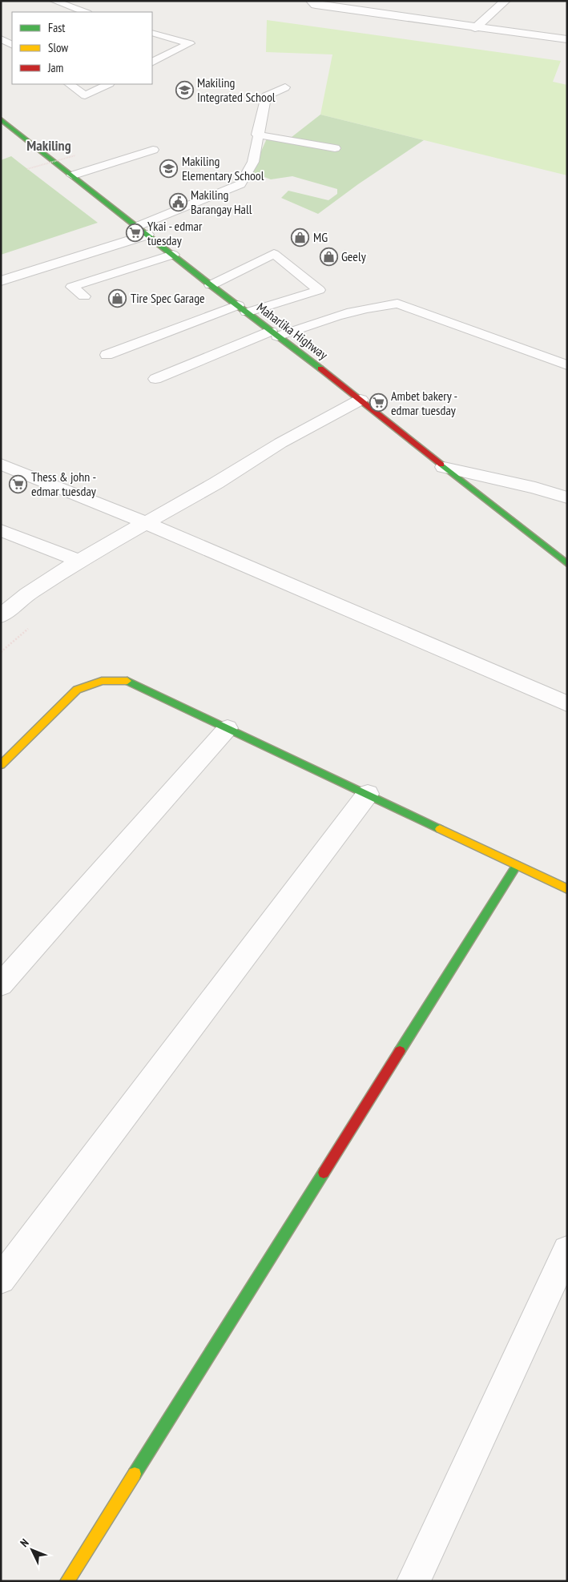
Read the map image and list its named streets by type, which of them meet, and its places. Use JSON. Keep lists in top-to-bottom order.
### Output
{
  "streets": {
    "main road": ["Maharlika Highway"]
  },
  "districts": ["Makiling"],
  "places": {
    "school or university": ["Makiling Integrated School", "Makiling Elementary School"],
    "public building": ["Makiling Barangay Hall"],
    "supermarket": ["Ykai - edmar tuesday", "Ambet bakery - edmar tuesday", "Thess & john - edmar tuesday"],
    "shop": ["MG", "Geely", "Tire Spec Garage"]
  },
  "legend": ["Fast", "Slow", "Jam"],
  "north": "top left"
}
